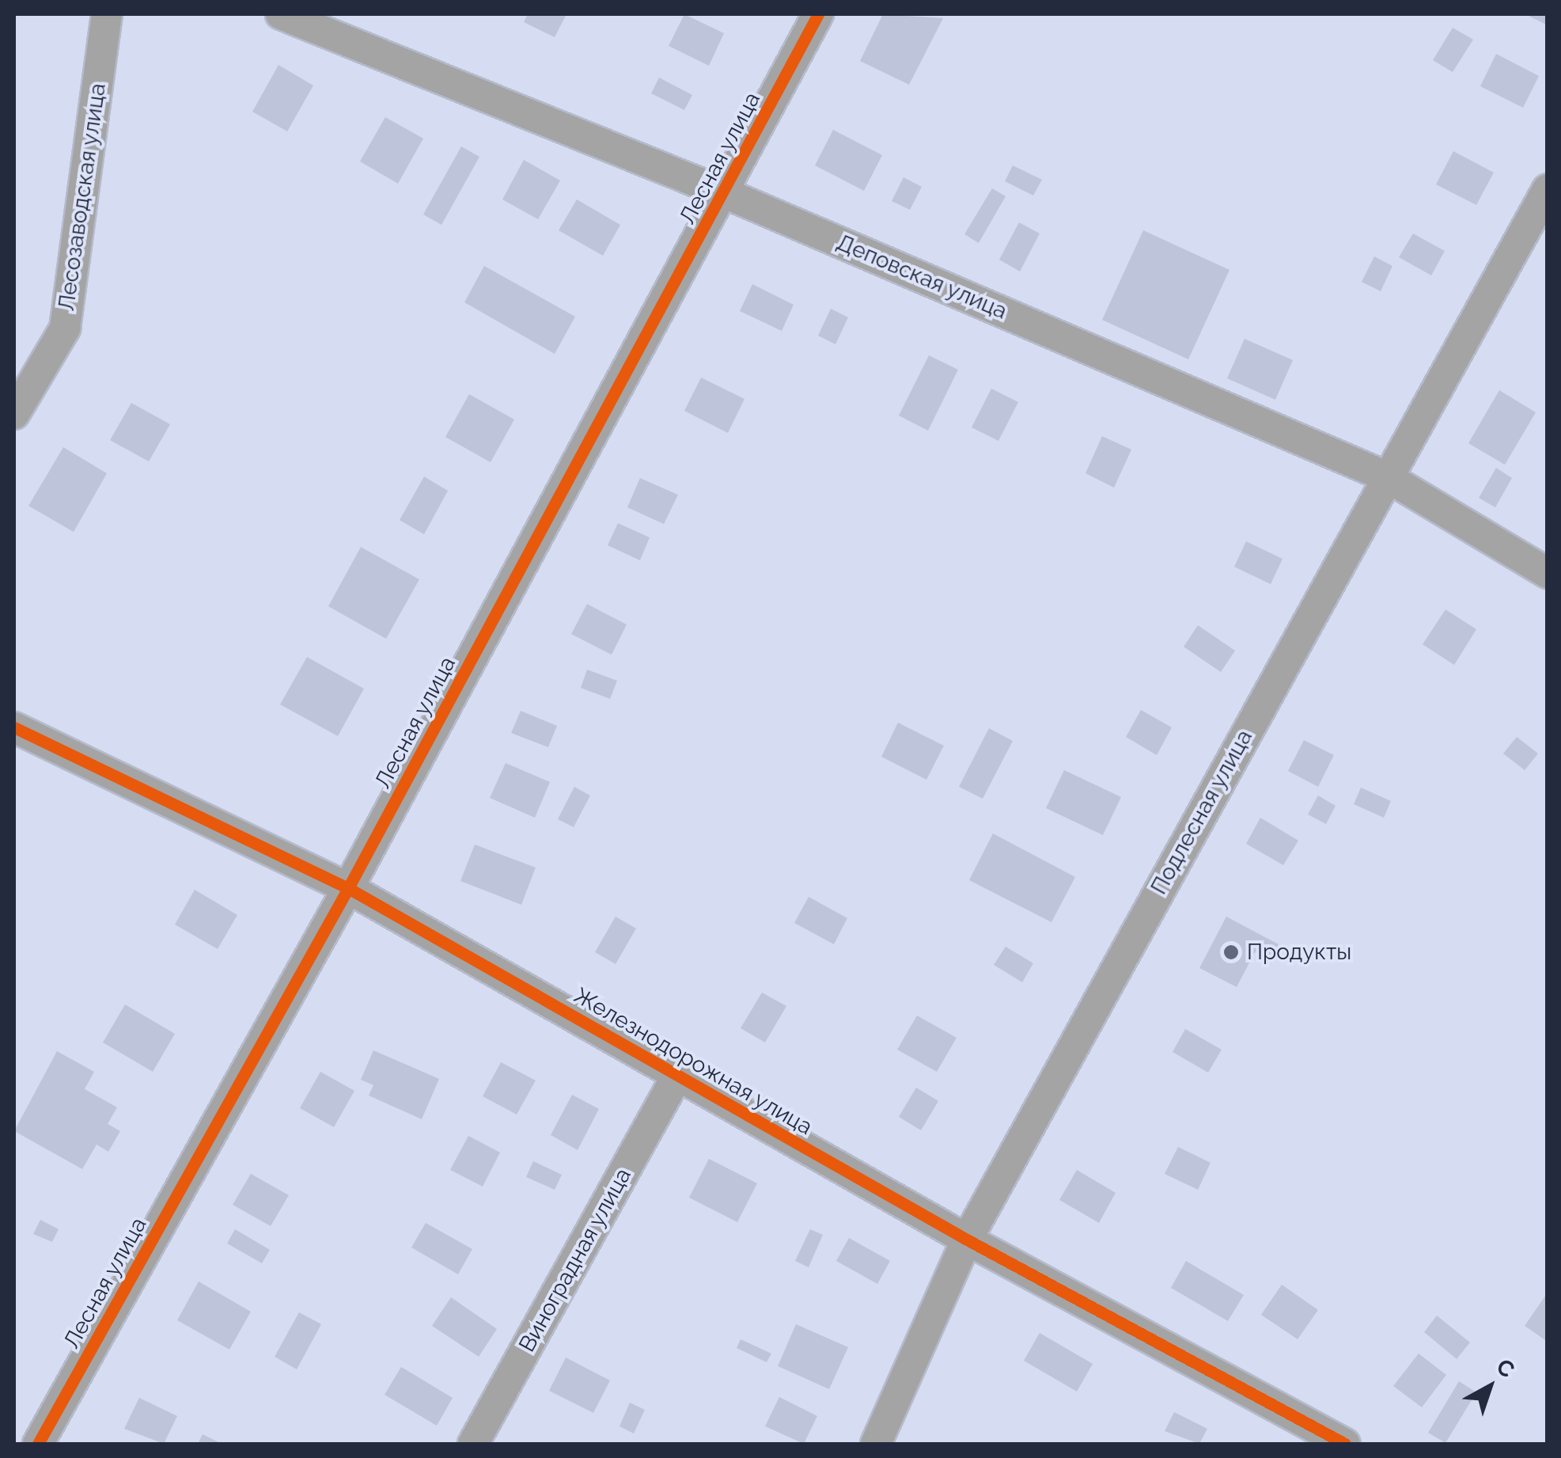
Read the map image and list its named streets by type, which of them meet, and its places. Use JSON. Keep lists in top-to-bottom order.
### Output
{
  "streets": {
    "street": [
      "Лесная улица",
      "Лесозаводская улица",
      "Деповская улица",
      "Подлесная улица",
      "Железнодорожная улица",
      "Виноградная улица"
    ]
  },
  "crossings": [
    ["Лесная улица", "Деповская улица"],
    ["Лесная улица", "Железнодорожная улица"],
    ["Деповская улица", "Подлесная улица"],
    ["Подлесная улица", "Железнодорожная улица"],
    ["Железнодорожная улица", "Виноградная улица"]
  ],
  "places": ["Продукты"],
  "north": "top right"
}
